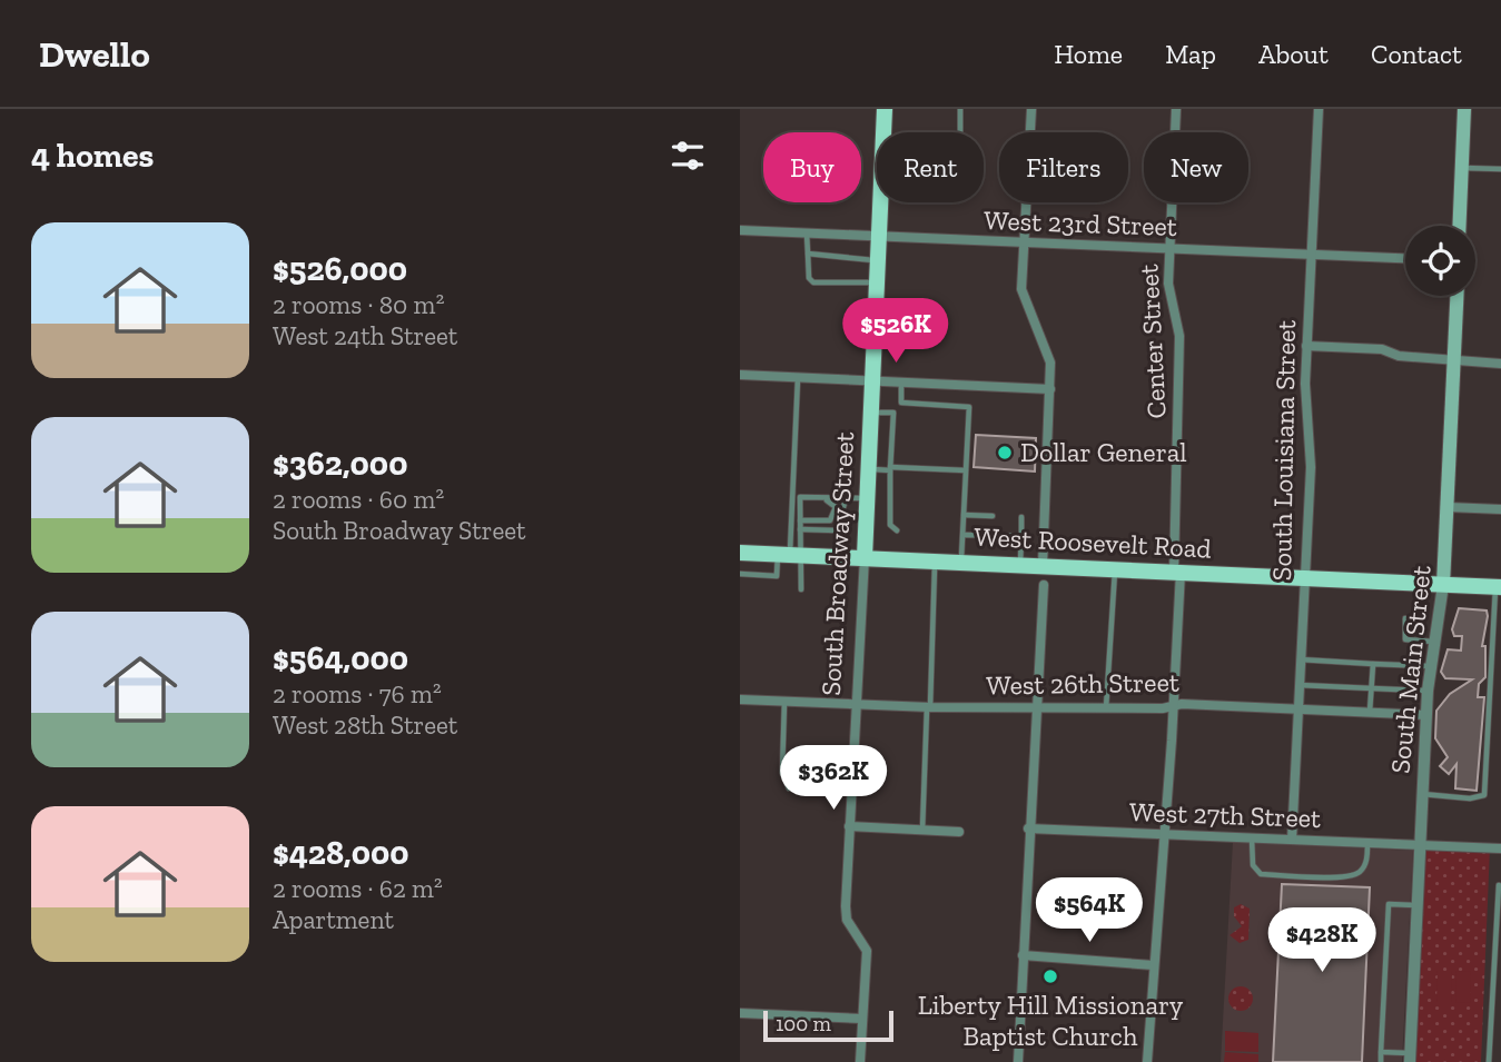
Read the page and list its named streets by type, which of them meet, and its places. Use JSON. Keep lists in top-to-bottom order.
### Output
{
  "streets": {
    "main road": ["West Roosevelt Road", "South Broadway Street", "South Main Street"],
    "street": [
      "West 23rd Street",
      "Center Street",
      "South Louisiana Street",
      "West 26th Street",
      "West 27th Street"
    ]
  },
  "crossings": [
    ["West 23rd Street", "Center Street"],
    ["West 23rd Street", "South Louisiana Street"],
    ["West 23rd Street", "South Broadway Street"],
    ["Center Street", "West Roosevelt Road"],
    ["Center Street", "West 26th Street"],
    ["Center Street", "West 27th Street"],
    ["South Louisiana Street", "West Roosevelt Road"],
    ["South Louisiana Street", "West 26th Street"],
    ["South Louisiana Street", "West 27th Street"],
    ["West Roosevelt Road", "South Broadway Street"],
    ["West Roosevelt Road", "South Main Street"],
    ["South Broadway Street", "West 26th Street"],
    ["South Main Street", "West 26th Street"],
    ["South Main Street", "West 27th Street"]
  ],
  "places": ["Dollar General", "Liberty Hill Missionary Baptist Church"],
  "scale_bar": "100 m",
  "page": {
    "header": "Dwello",
    "nav": [
      "Home",
      "Map",
      "About",
      "Contact"
    ],
    "heading": "4 homes",
    "chip": [
      "Buy",
      "Rent",
      "Filters",
      "New"
    ],
    "list": [
      {
        "name": "$526,000",
        "note": "2 rooms · 80 m² · West 24th Street"
      },
      {
        "name": "$362,000",
        "note": "2 rooms · 60 m² · South Broadway Street"
      },
      {
        "name": "$564,000",
        "note": "2 rooms · 76 m² · West 28th Street"
      },
      {
        "name": "$428,000",
        "note": "2 rooms · 62 m² · Apartment"
      }
    ],
    "price": [
      "$526K",
      "$362K",
      "$564K",
      "$428K"
    ],
    "scale": "100 m"
  }
}
